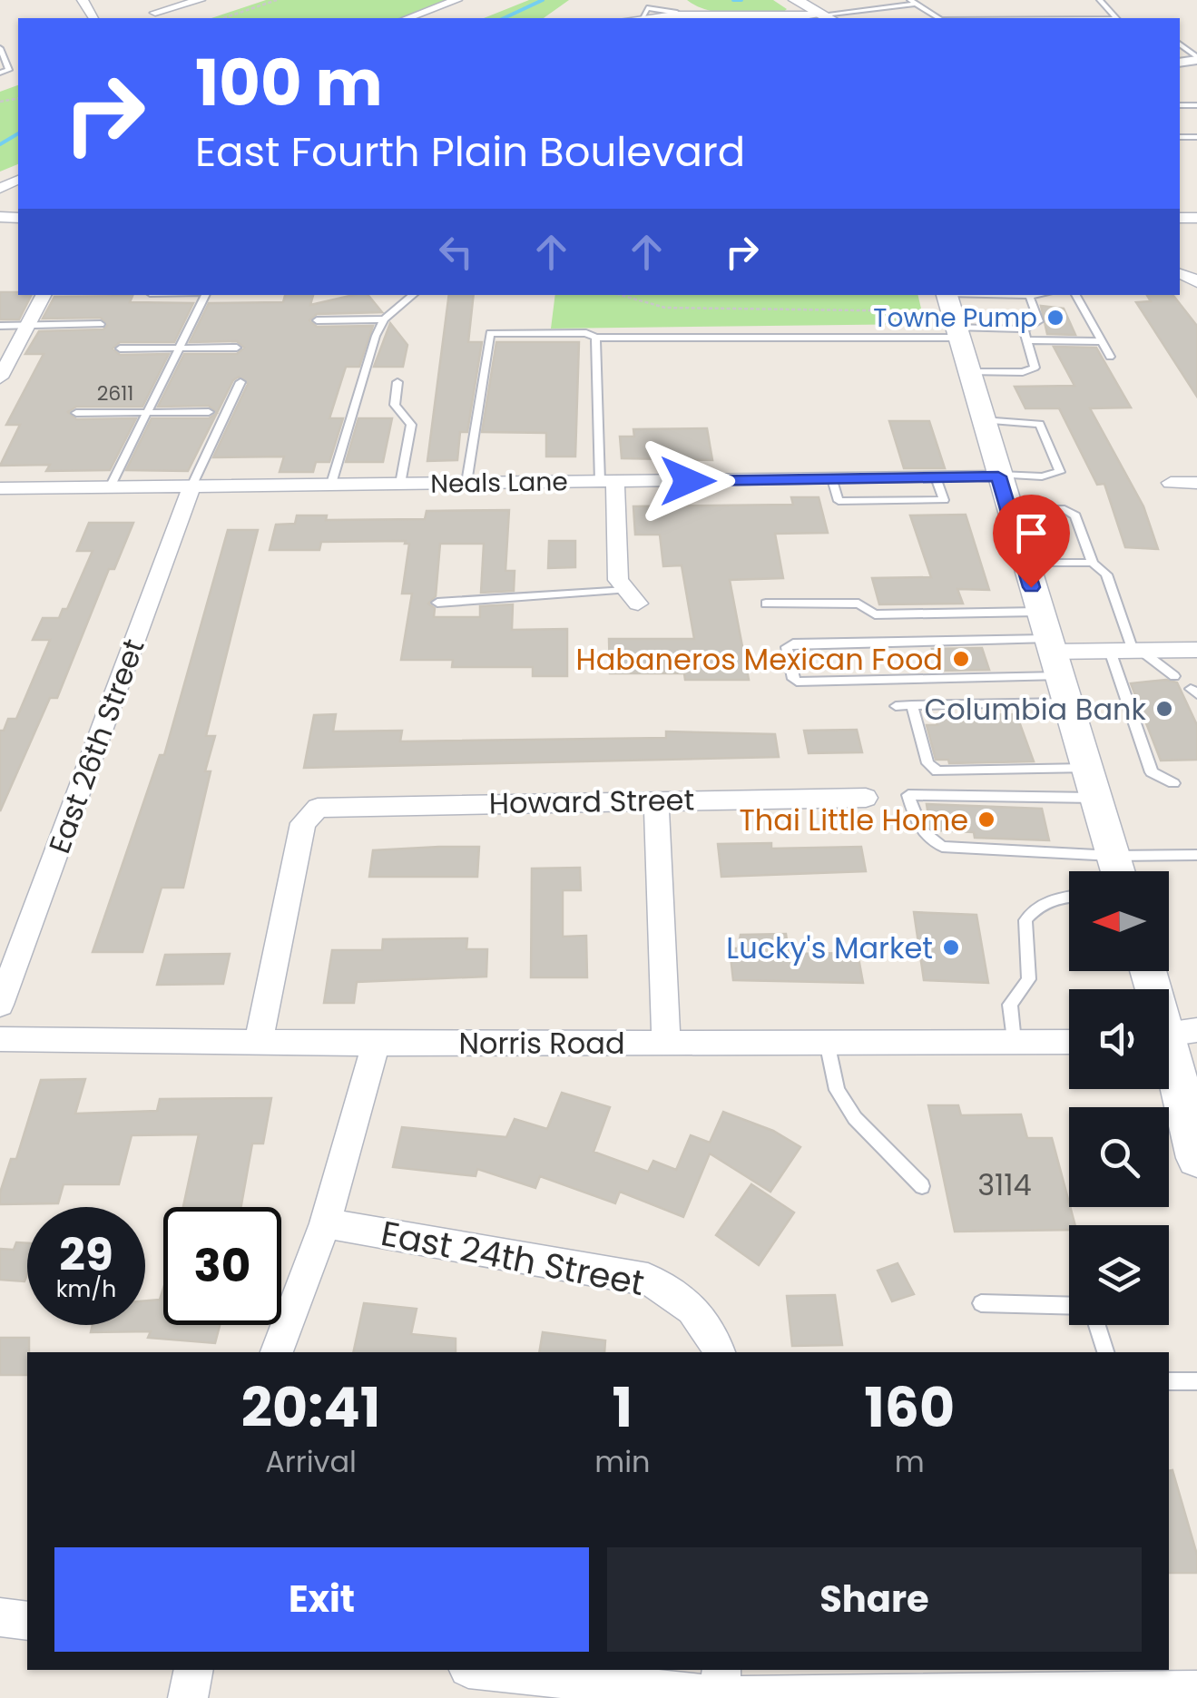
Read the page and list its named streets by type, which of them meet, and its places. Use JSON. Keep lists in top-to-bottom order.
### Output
{
  "streets": {
    "street": [
      "Neals Lane",
      "East 26th Street",
      "Howard Street",
      "Norris Road",
      "East 24th Street"
    ]
  },
  "crossings": [
    ["Neals Lane", "East 26th Street"],
    ["Howard Street", "Norris Road"]
  ],
  "places": [
    "Towne Pump",
    "Habaneros Mexican Food",
    "Columbia Bank",
    "Thai Little Home",
    "Lucky's Market"
  ],
  "house_numbers": ["2611", "3114"],
  "north": "left",
  "page": {
    "turn": ["100 m", "East Fourth Plain Boulevard"],
    "speed": "29 km/h",
    "limit": "30",
    "eta": [
      "20:41",
      "Arrival",
      "1",
      "min",
      "160",
      "m"
    ],
    "buttons": ["Exit", "Share"]
  }
}
